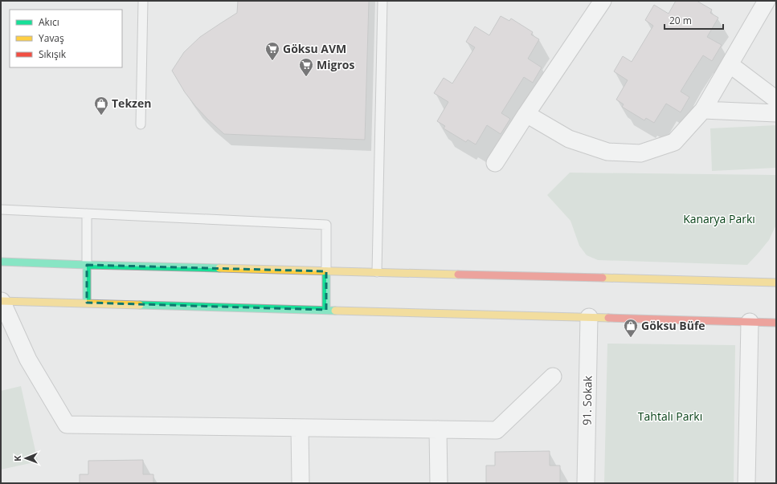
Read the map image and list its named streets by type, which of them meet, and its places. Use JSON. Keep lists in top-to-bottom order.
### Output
{
  "streets": {
    "street": ["91. Sokak"]
  },
  "parks": ["Kanarya Parkı", "Tahtalı Parkı"],
  "places": {
    "supermarket": ["Göksu AVM", "Migros"],
    "shop": ["Tekzen", "Göksu Büfe"]
  },
  "legend": ["Akıcı", "Yavaş", "Sıkışık"],
  "scale_bar": "20 m",
  "north": "left"
}
